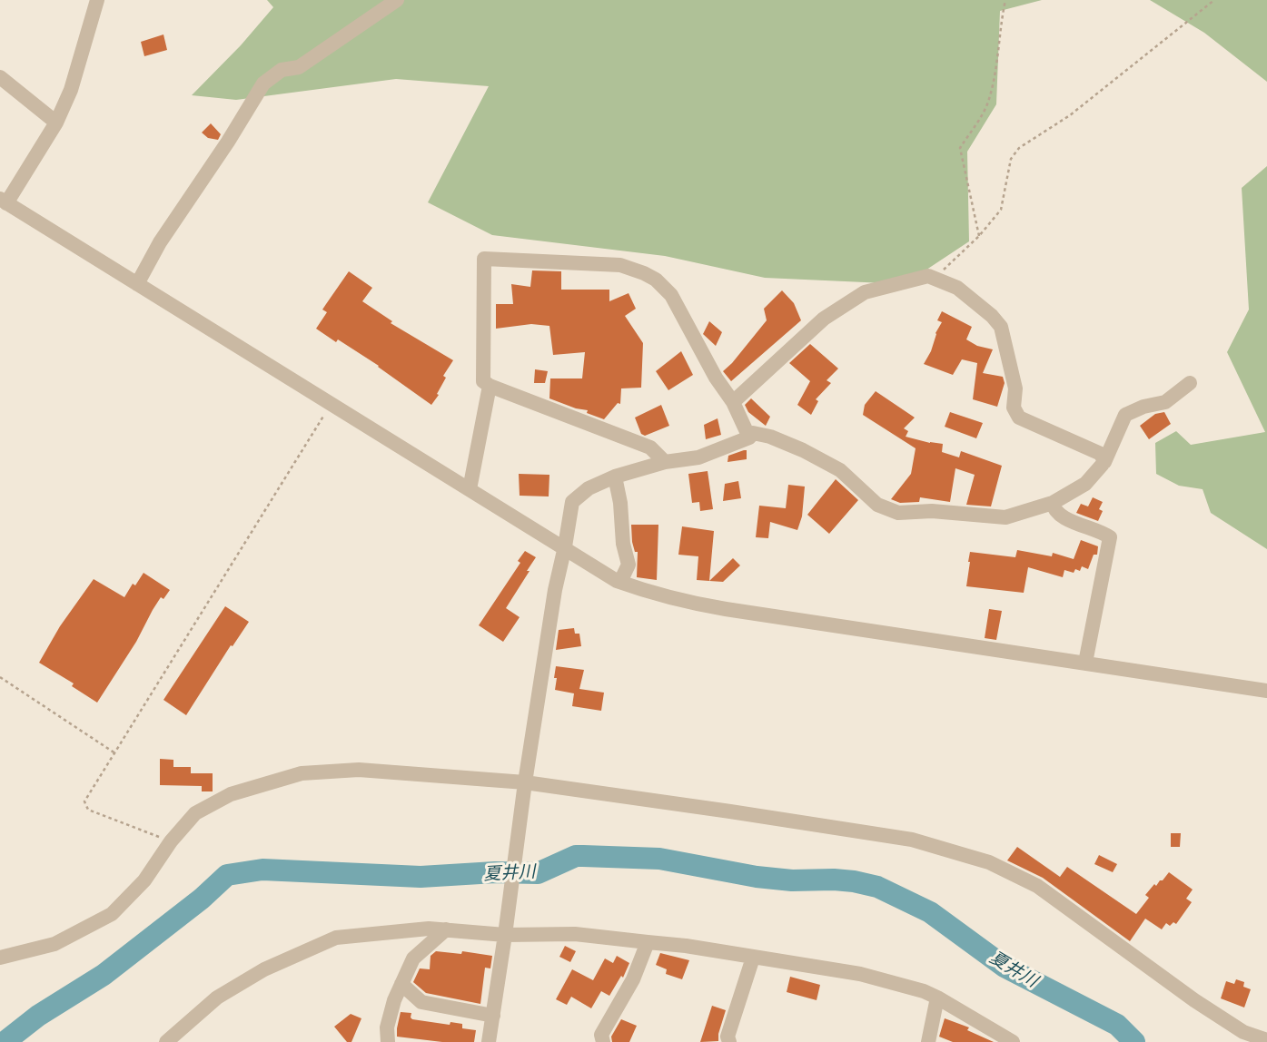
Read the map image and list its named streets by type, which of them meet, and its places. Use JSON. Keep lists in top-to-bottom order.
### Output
{
  "water": ["夏井川"]
}
